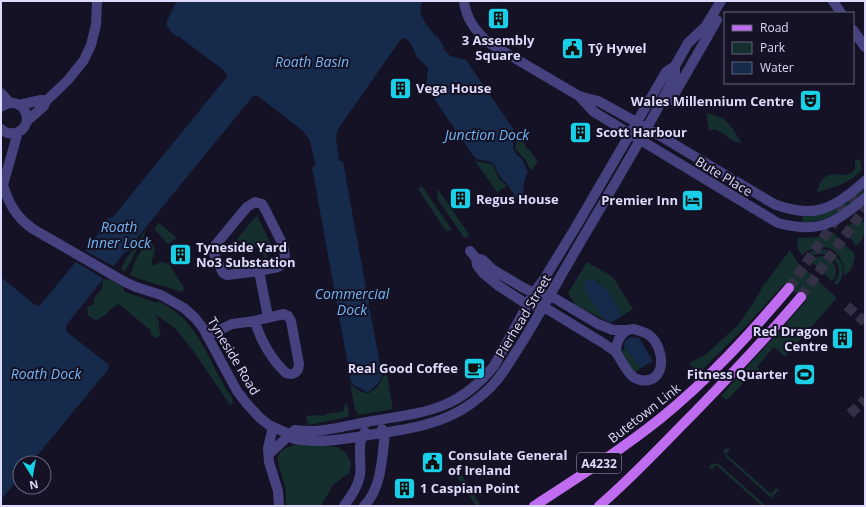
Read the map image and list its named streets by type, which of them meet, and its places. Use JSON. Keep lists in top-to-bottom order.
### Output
{
  "streets": {
    "main road": ["Butetown Link", "A4232"],
    "street": ["Bute Place", "Pierhead Street", "Tyneside Road"]
  },
  "crossings": [
    ["Bute Place", "Pierhead Street"],
    ["Pierhead Street", "Tyneside Road"]
  ],
  "water": [
    "Roath Basin",
    "Junction Dock",
    "Roath Inner Lock",
    "Commercial Dock",
    "Roath Dock"
  ],
  "places": {
    "building": [
      "3 Assembly Square",
      "Vega House",
      "Scott Harbour",
      "Regus House",
      "Tyneside Yard No3 Substation",
      "Red Dragon Centre",
      "1 Caspian Point"
    ],
    "public building": ["Tŷ Hywel", "Consulate General of Ireland"],
    "theatre": ["Wales Millennium Centre"],
    "hotel": ["Premier Inn"],
    "cafe": ["Real Good Coffee"],
    "sports": ["Fitness Quarter"]
  },
  "legend": ["Road", "Park", "Water"],
  "north": "bottom"
}
